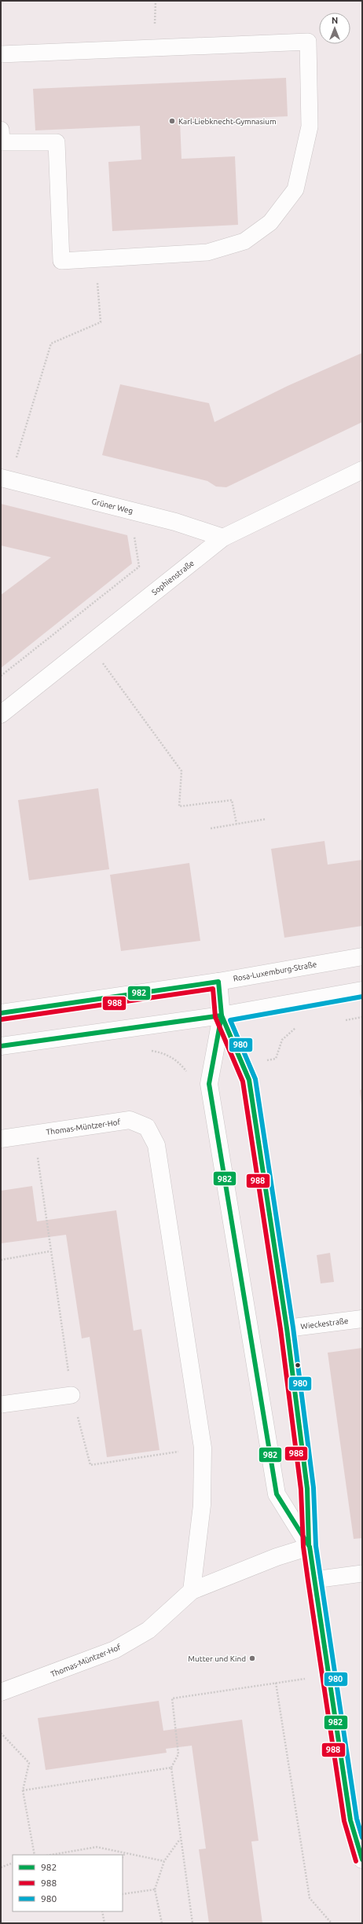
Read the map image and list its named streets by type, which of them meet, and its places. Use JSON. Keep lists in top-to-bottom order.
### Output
{
  "streets": {
    "street": [
      "Grüner Weg",
      "Sophienstraße",
      "Rosa-Luxemburg-Straße",
      "Thomas-Müntzer-Hof",
      "Wieckestraße"
    ]
  },
  "crossings": [
    ["Grüner Weg", "Sophienstraße"]
  ],
  "places": ["Karl-Liebknecht-Gymnasium", "Mutter und Kind"],
  "lines": ["transit line 982", "transit line 988", "transit line 980"],
  "legend": ["982", "988", "980"],
  "north": "top"
}
